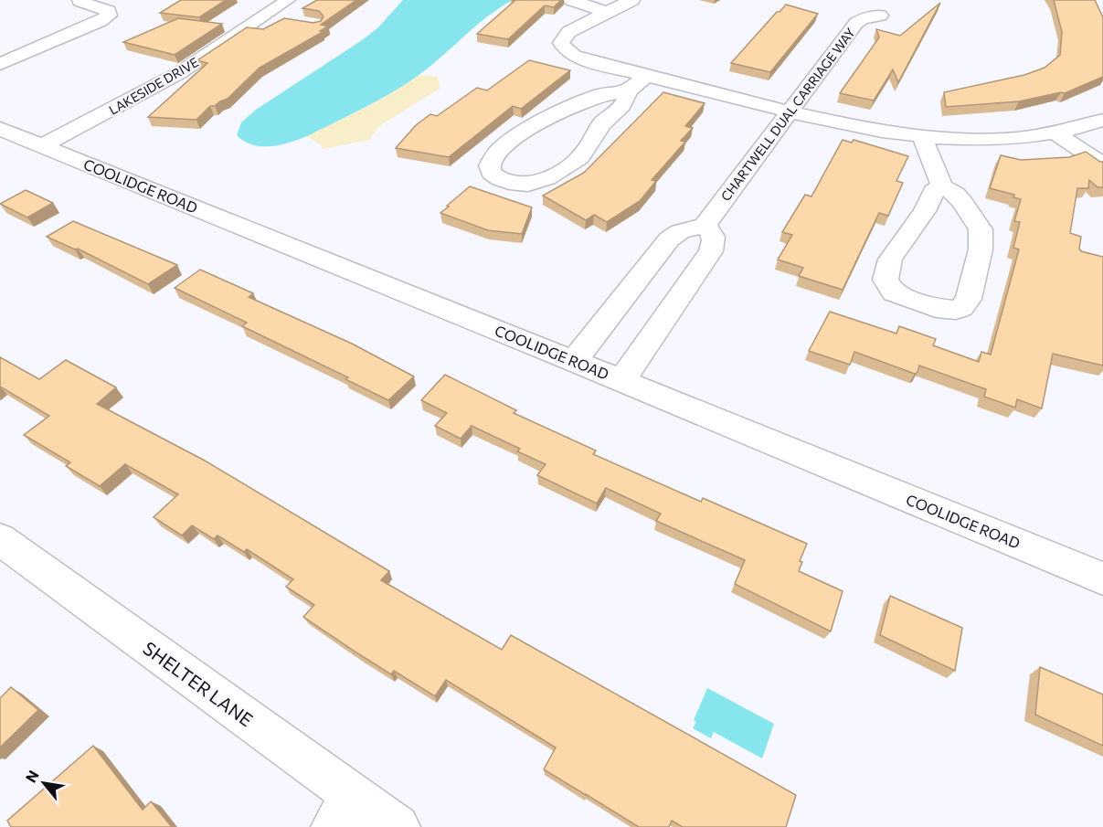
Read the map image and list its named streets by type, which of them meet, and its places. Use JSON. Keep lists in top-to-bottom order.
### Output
{
  "streets": {
    "street": [
      "LAKESIDE DRIVE",
      "CHARTWELL DUAL CARRIAGE WAY",
      "COOLIDGE ROAD",
      "SHELTER LANE"
    ]
  },
  "crossings": [
    ["LAKESIDE DRIVE", "COOLIDGE ROAD"]
  ],
  "north": "top left"
}
